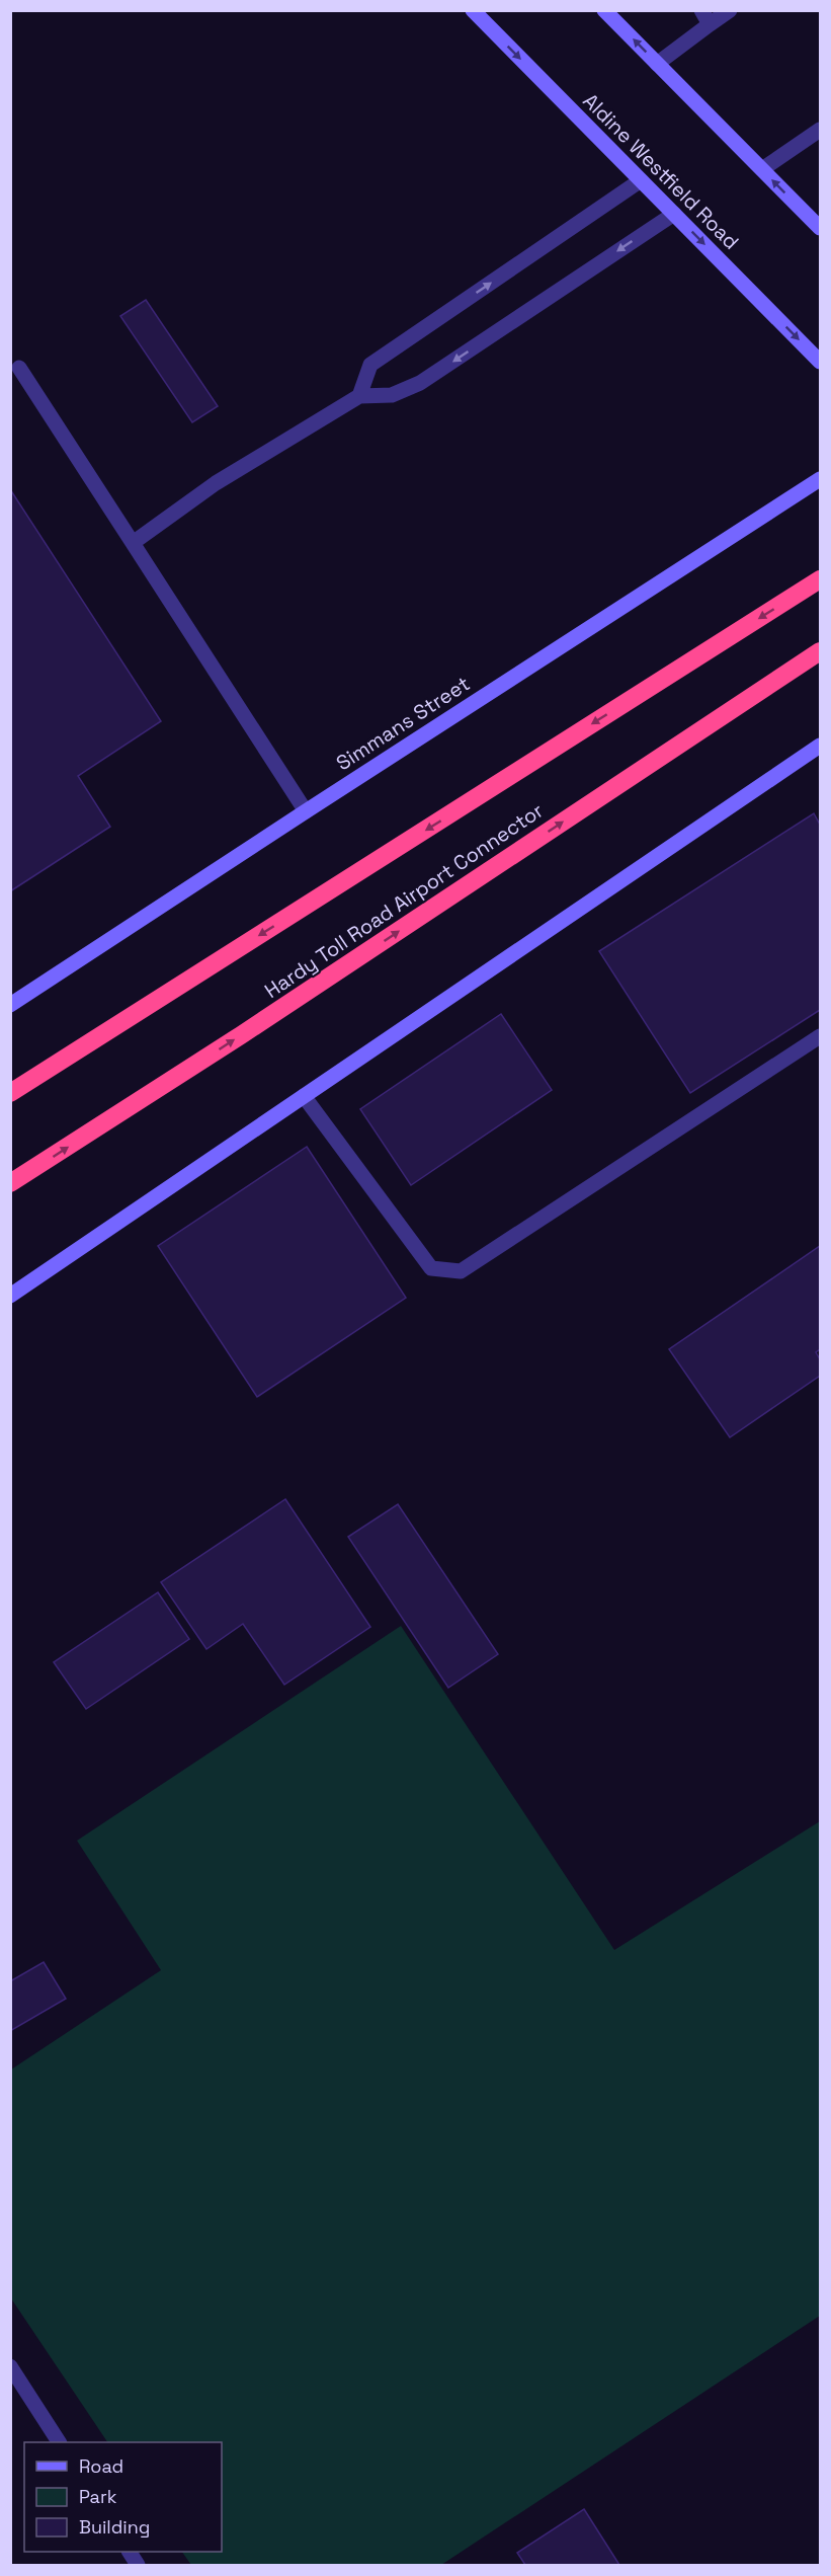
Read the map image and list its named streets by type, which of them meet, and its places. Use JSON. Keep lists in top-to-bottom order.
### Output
{
  "streets": {
    "highway": ["Hardy Toll Road Airport Connector"],
    "main road": ["Aldine Westfield Road", "Simmans Street"]
  },
  "legend": ["Road", "Park", "Building"]
}
